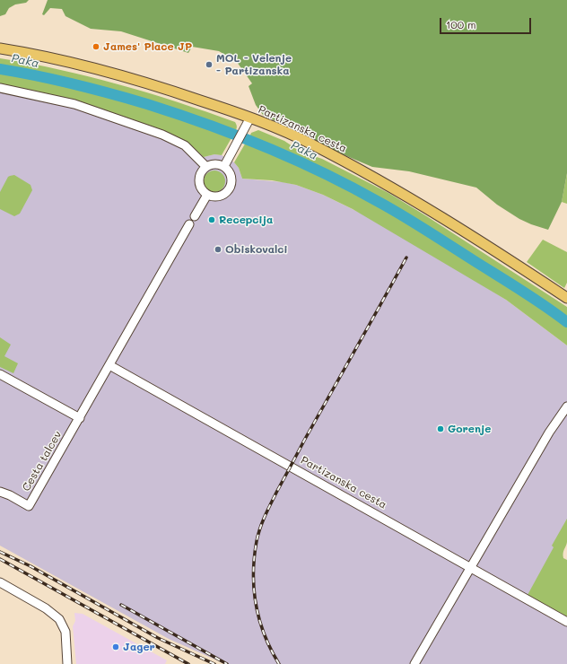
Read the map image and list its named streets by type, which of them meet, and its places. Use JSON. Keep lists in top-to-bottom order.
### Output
{
  "streets": {
    "main road": ["Partizanska cesta"],
    "street": ["Cesta talcev"]
  },
  "water": ["Paka"],
  "places": [
    "James' Place JP",
    "MOL - Velenje - Partizanska",
    "Recepcija",
    "Obiskovalci",
    "Gorenje",
    "Jager"
  ],
  "scale_bar": "100 m"
}
